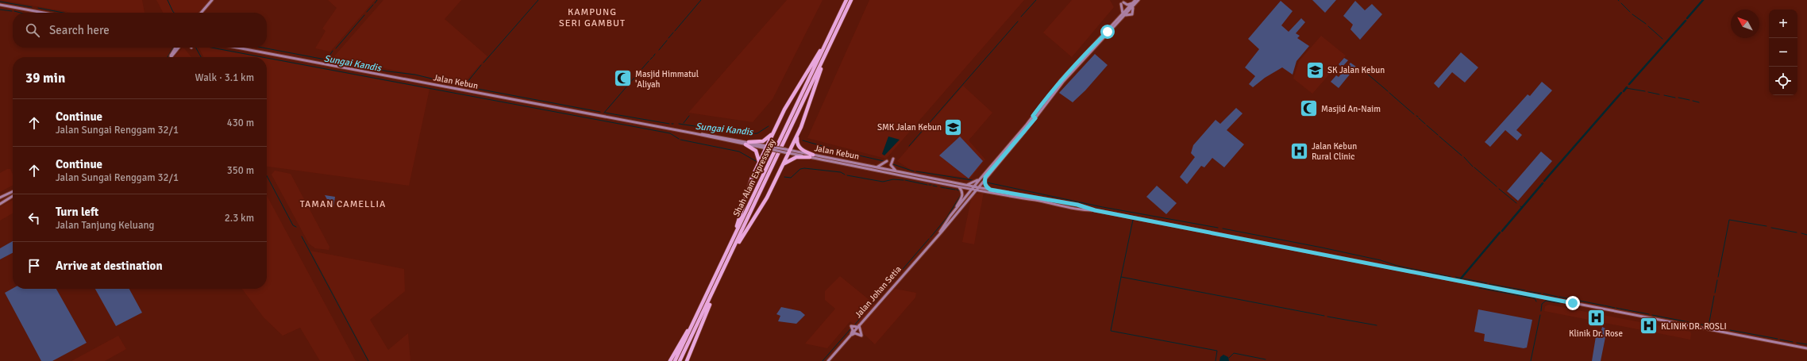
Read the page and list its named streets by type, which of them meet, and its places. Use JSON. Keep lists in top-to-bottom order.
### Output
{
  "streets": {
    "highway": ["Shah Alam Expressway"],
    "main road": ["Jalan Kebun", "Jalan Johan Setia"]
  },
  "crossings": [
    ["Jalan Kebun", "Jalan Johan Setia"]
  ],
  "districts": ["KAMPUNG SERI GAMBUT", "TAMAN CAMELLIA"],
  "water": ["Sungai Kandis"],
  "places": {
    "school or university": ["SK Jalan Kebun", "SMK Jalan Kebun"],
    "mosque": ["Masjid Himmatul 'Aliyah", "Masjid An-Naim"],
    "hospital": ["Jalan Kebun Rural Clinic", "Klinik Dr. Rose", "KLINIK DR. ROSLI"]
  },
  "north": "top left",
  "page": {
    "map_buttons": ["+", "−"],
    "search": "Search here",
    "heading": ["39 min", "Walk · 3.1 km"],
    "list": [
      ["Continue", "Jalan Sungai Renggam 32/1", "430 m"],
      ["Continue", "Jalan Sungai Renggam 32/1", "350 m"],
      ["Turn left", "Jalan Tanjung Keluang", "2.3 km"],
      "Arrive at destination"
    ]
  }
}
